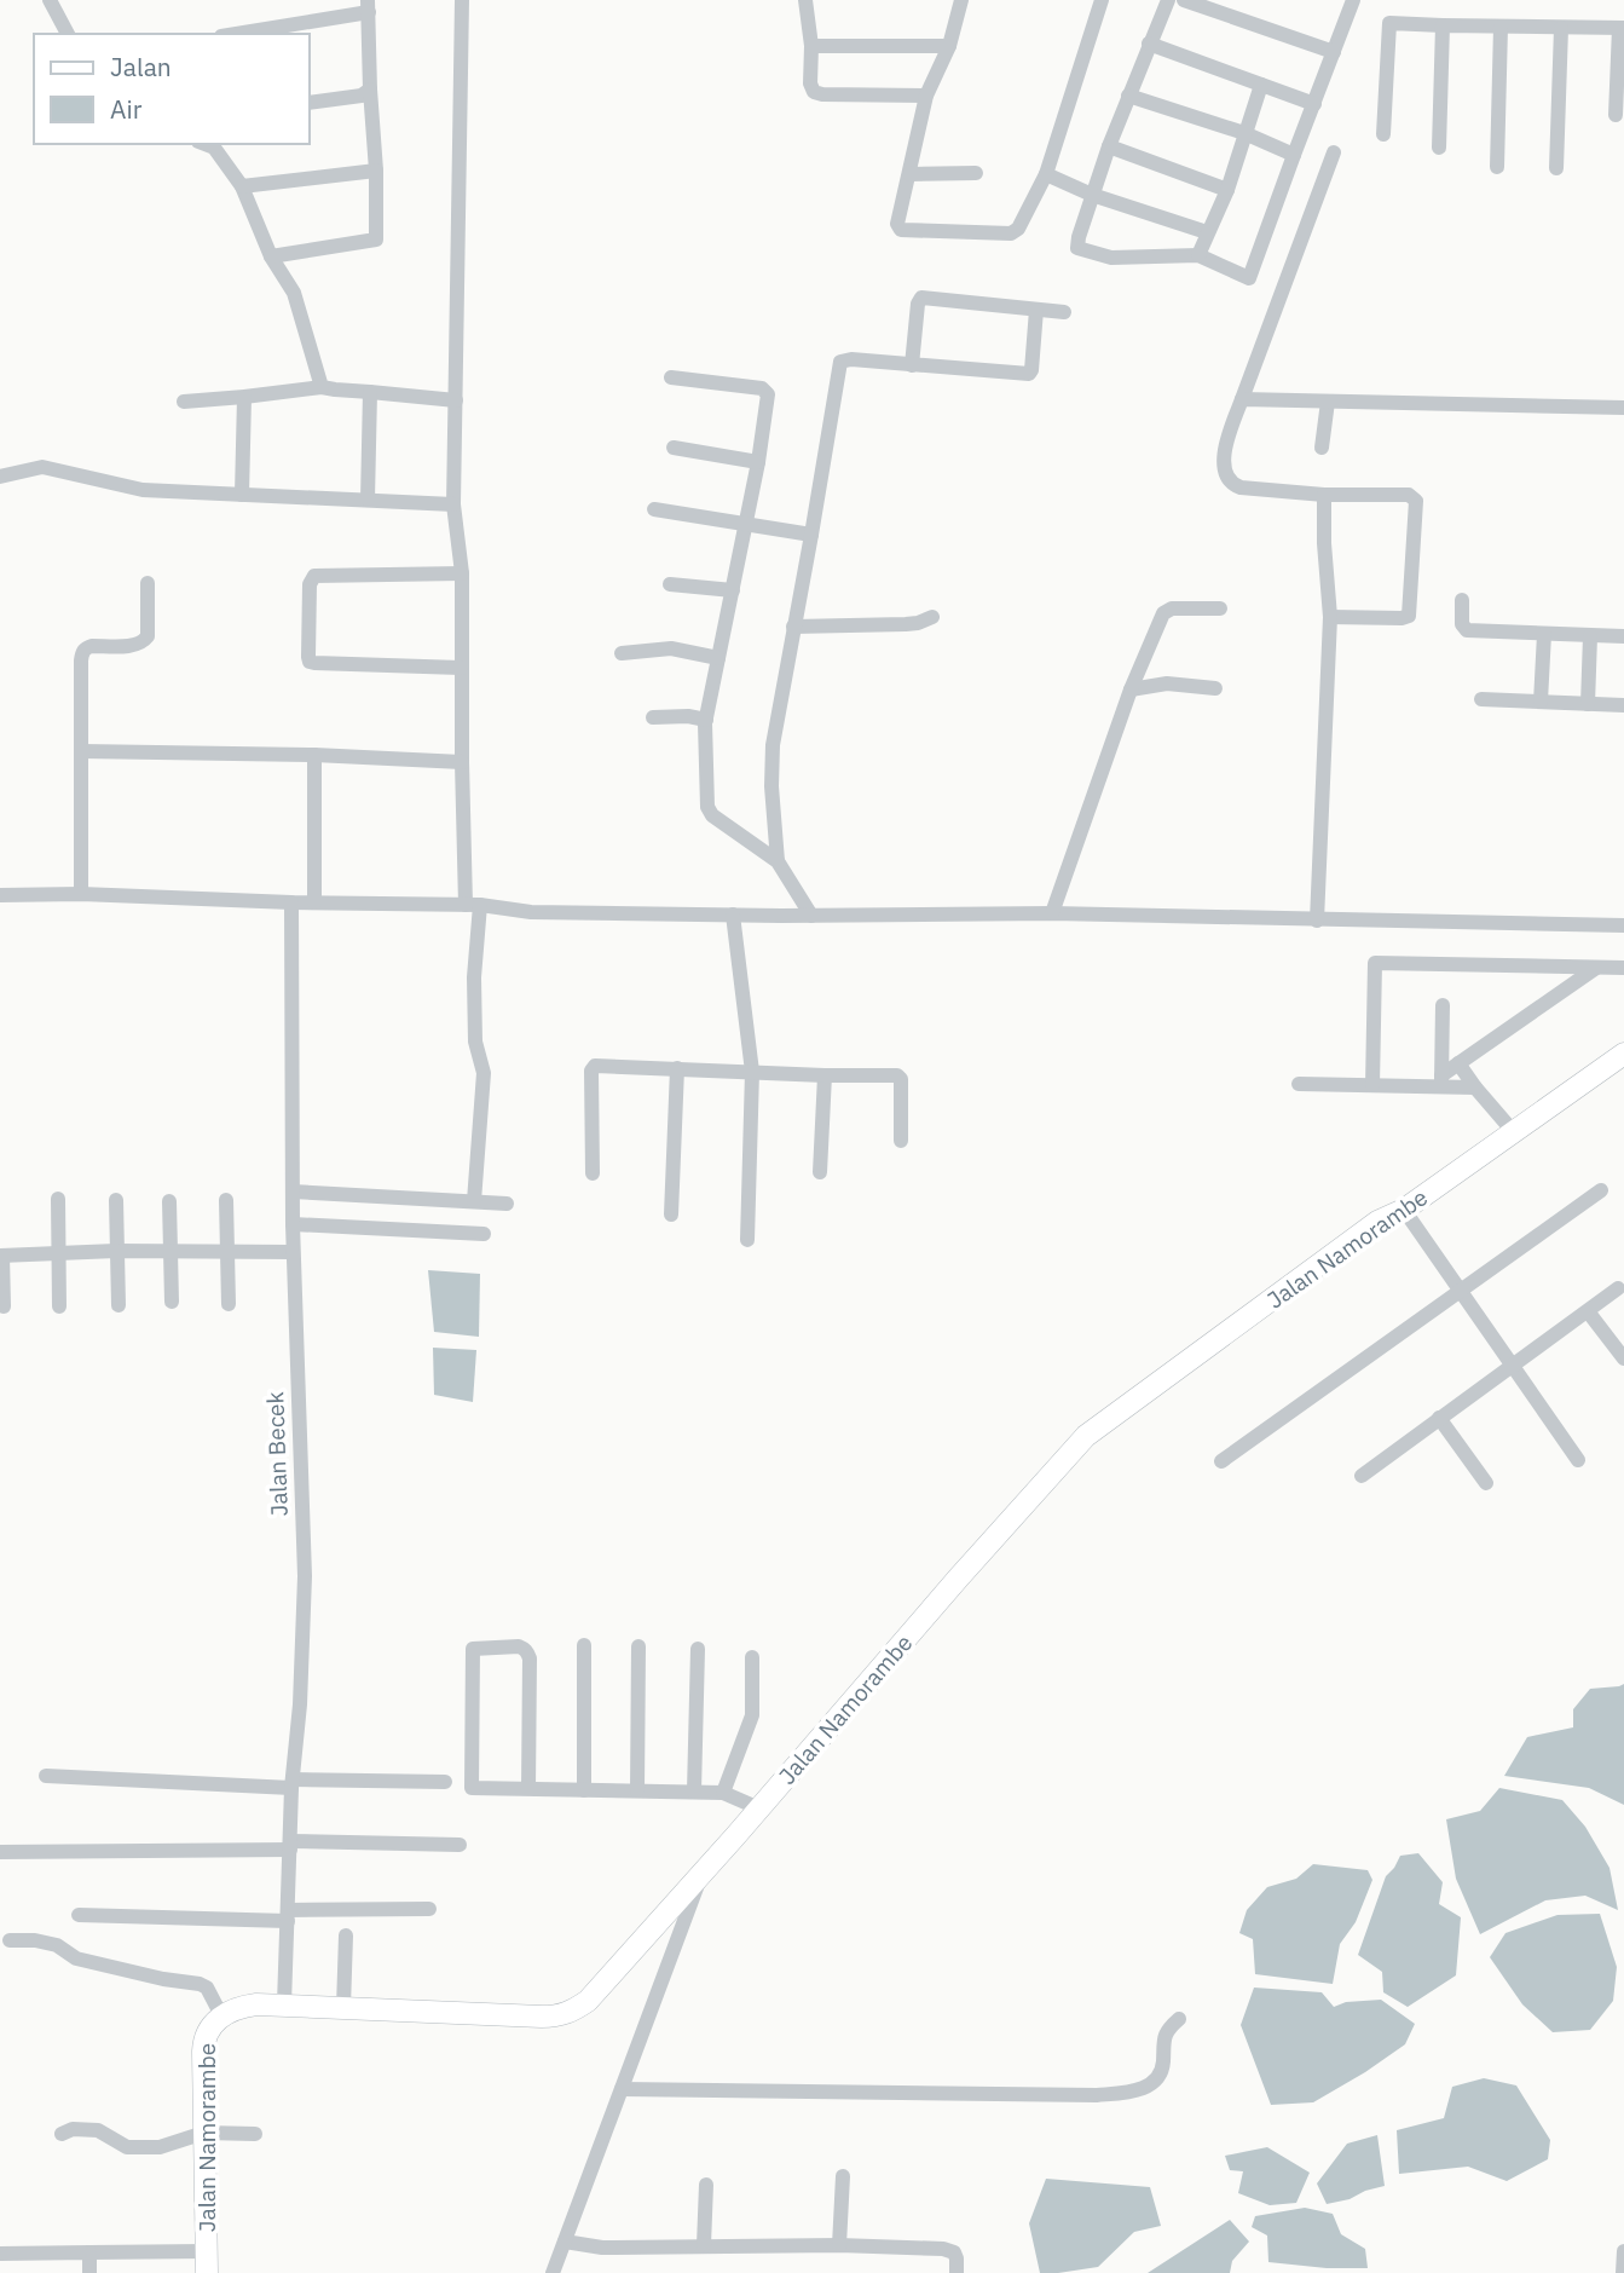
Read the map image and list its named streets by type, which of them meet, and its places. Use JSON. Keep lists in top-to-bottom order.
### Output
{
  "streets": {
    "main road": ["Jalan Namorambe"],
    "street": ["Jalan Becek"]
  },
  "crossings": [
    ["Jalan Namorambe", "Jalan Becek"]
  ],
  "legend": ["Jalan", "Air"]
}
